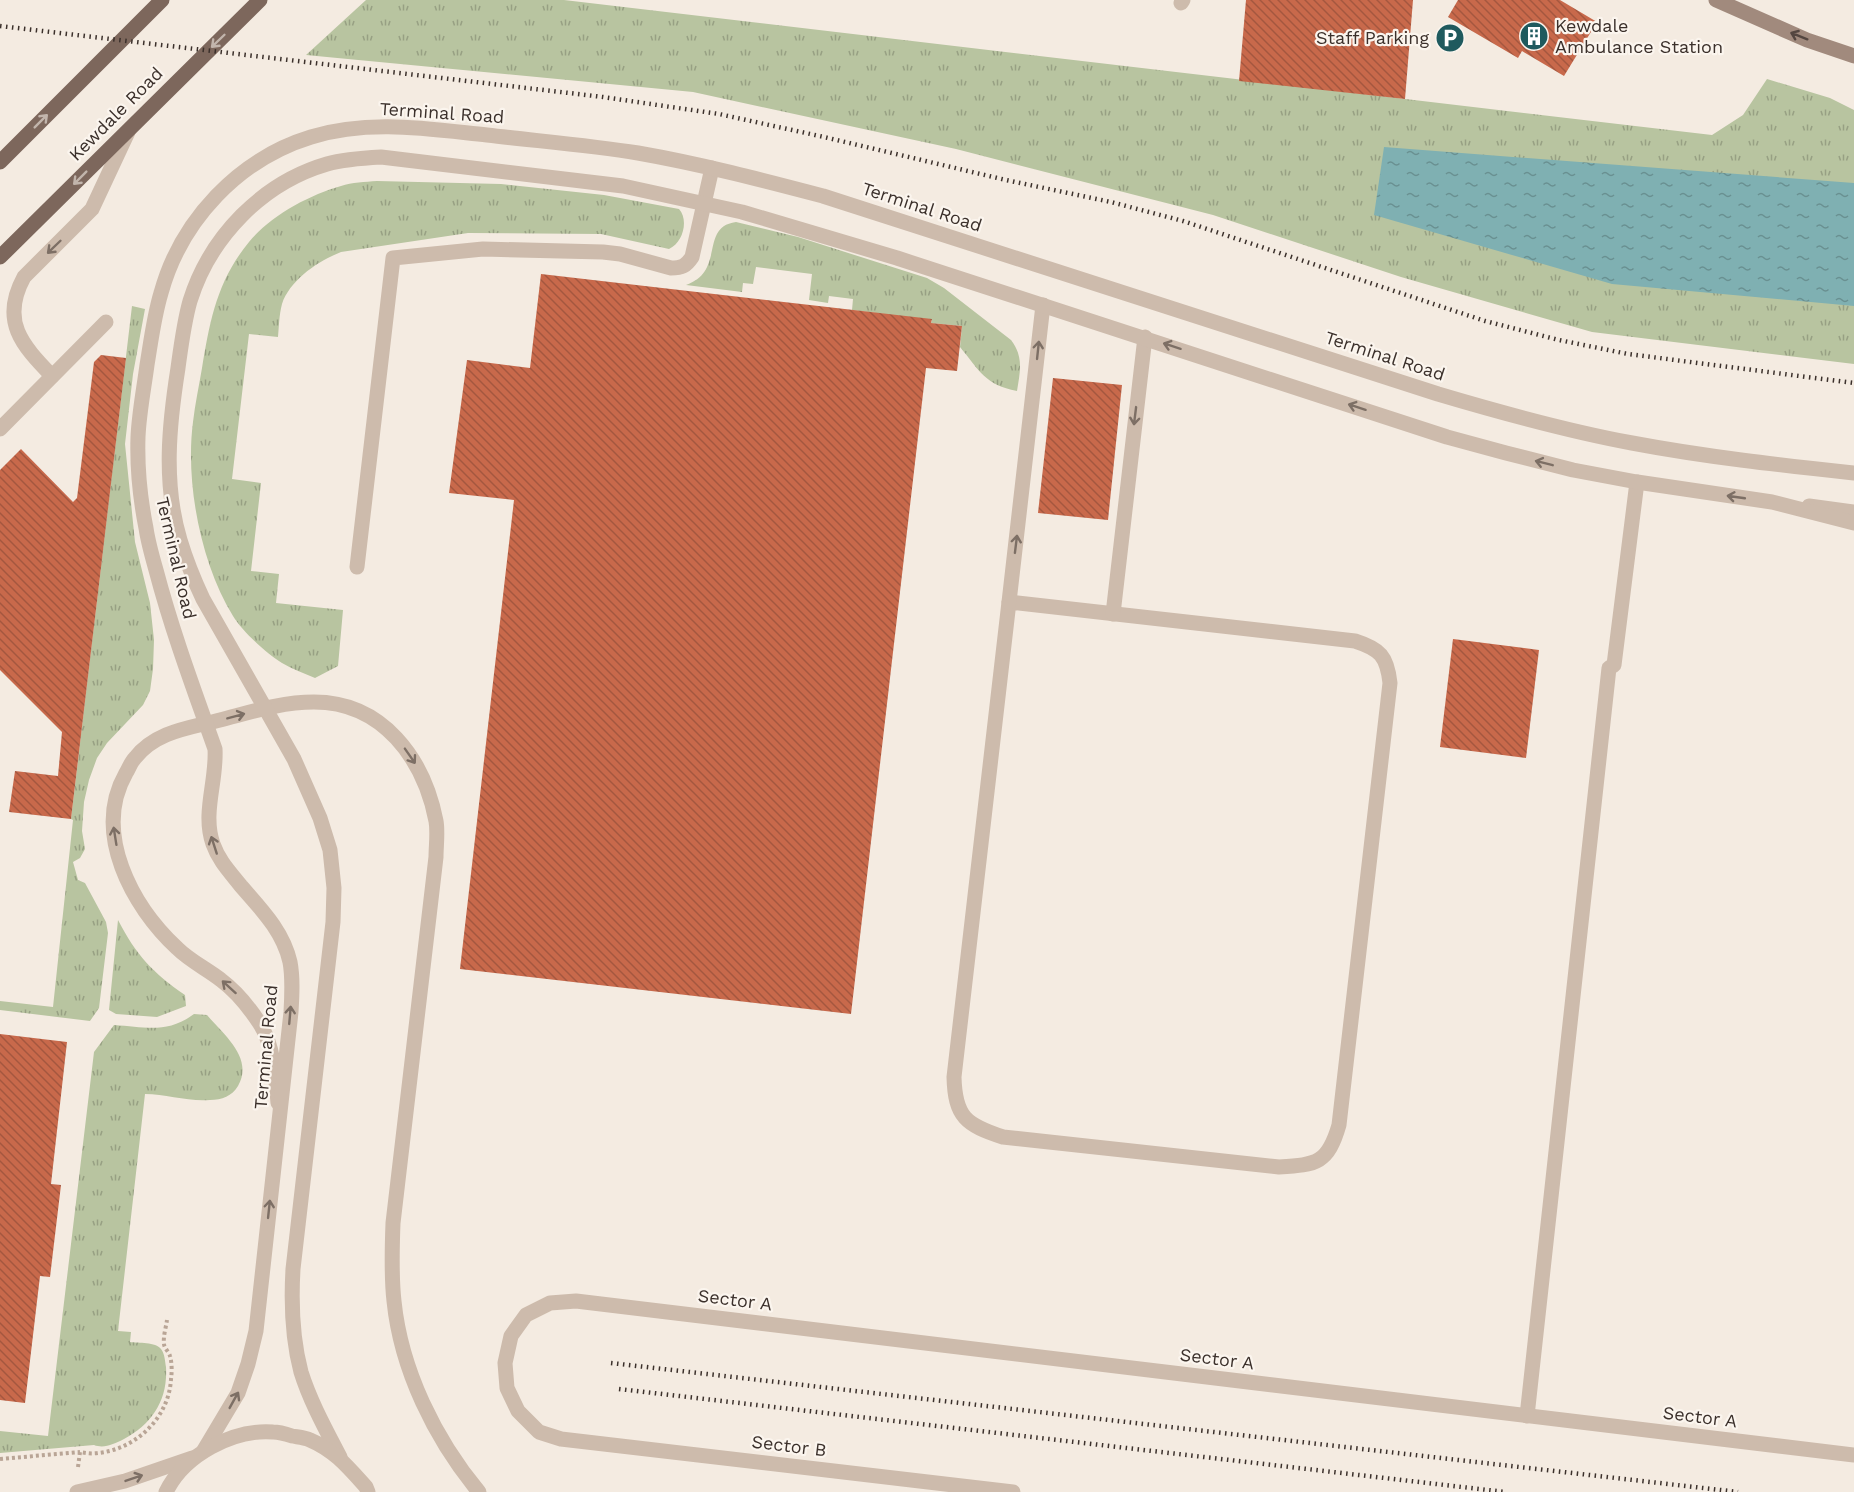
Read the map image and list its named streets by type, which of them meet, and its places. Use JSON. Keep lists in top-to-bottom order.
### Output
{
  "streets": {
    "main road": ["Kewdale Road"],
    "street": ["Terminal Road", "Sector A", "Sector B"]
  },
  "crossings": [
    ["Sector A", "Sector B"]
  ],
  "places": {
    "building": ["Kewdale Ambulance Station"],
    "parking": ["Staff Parking"]
  }
}
